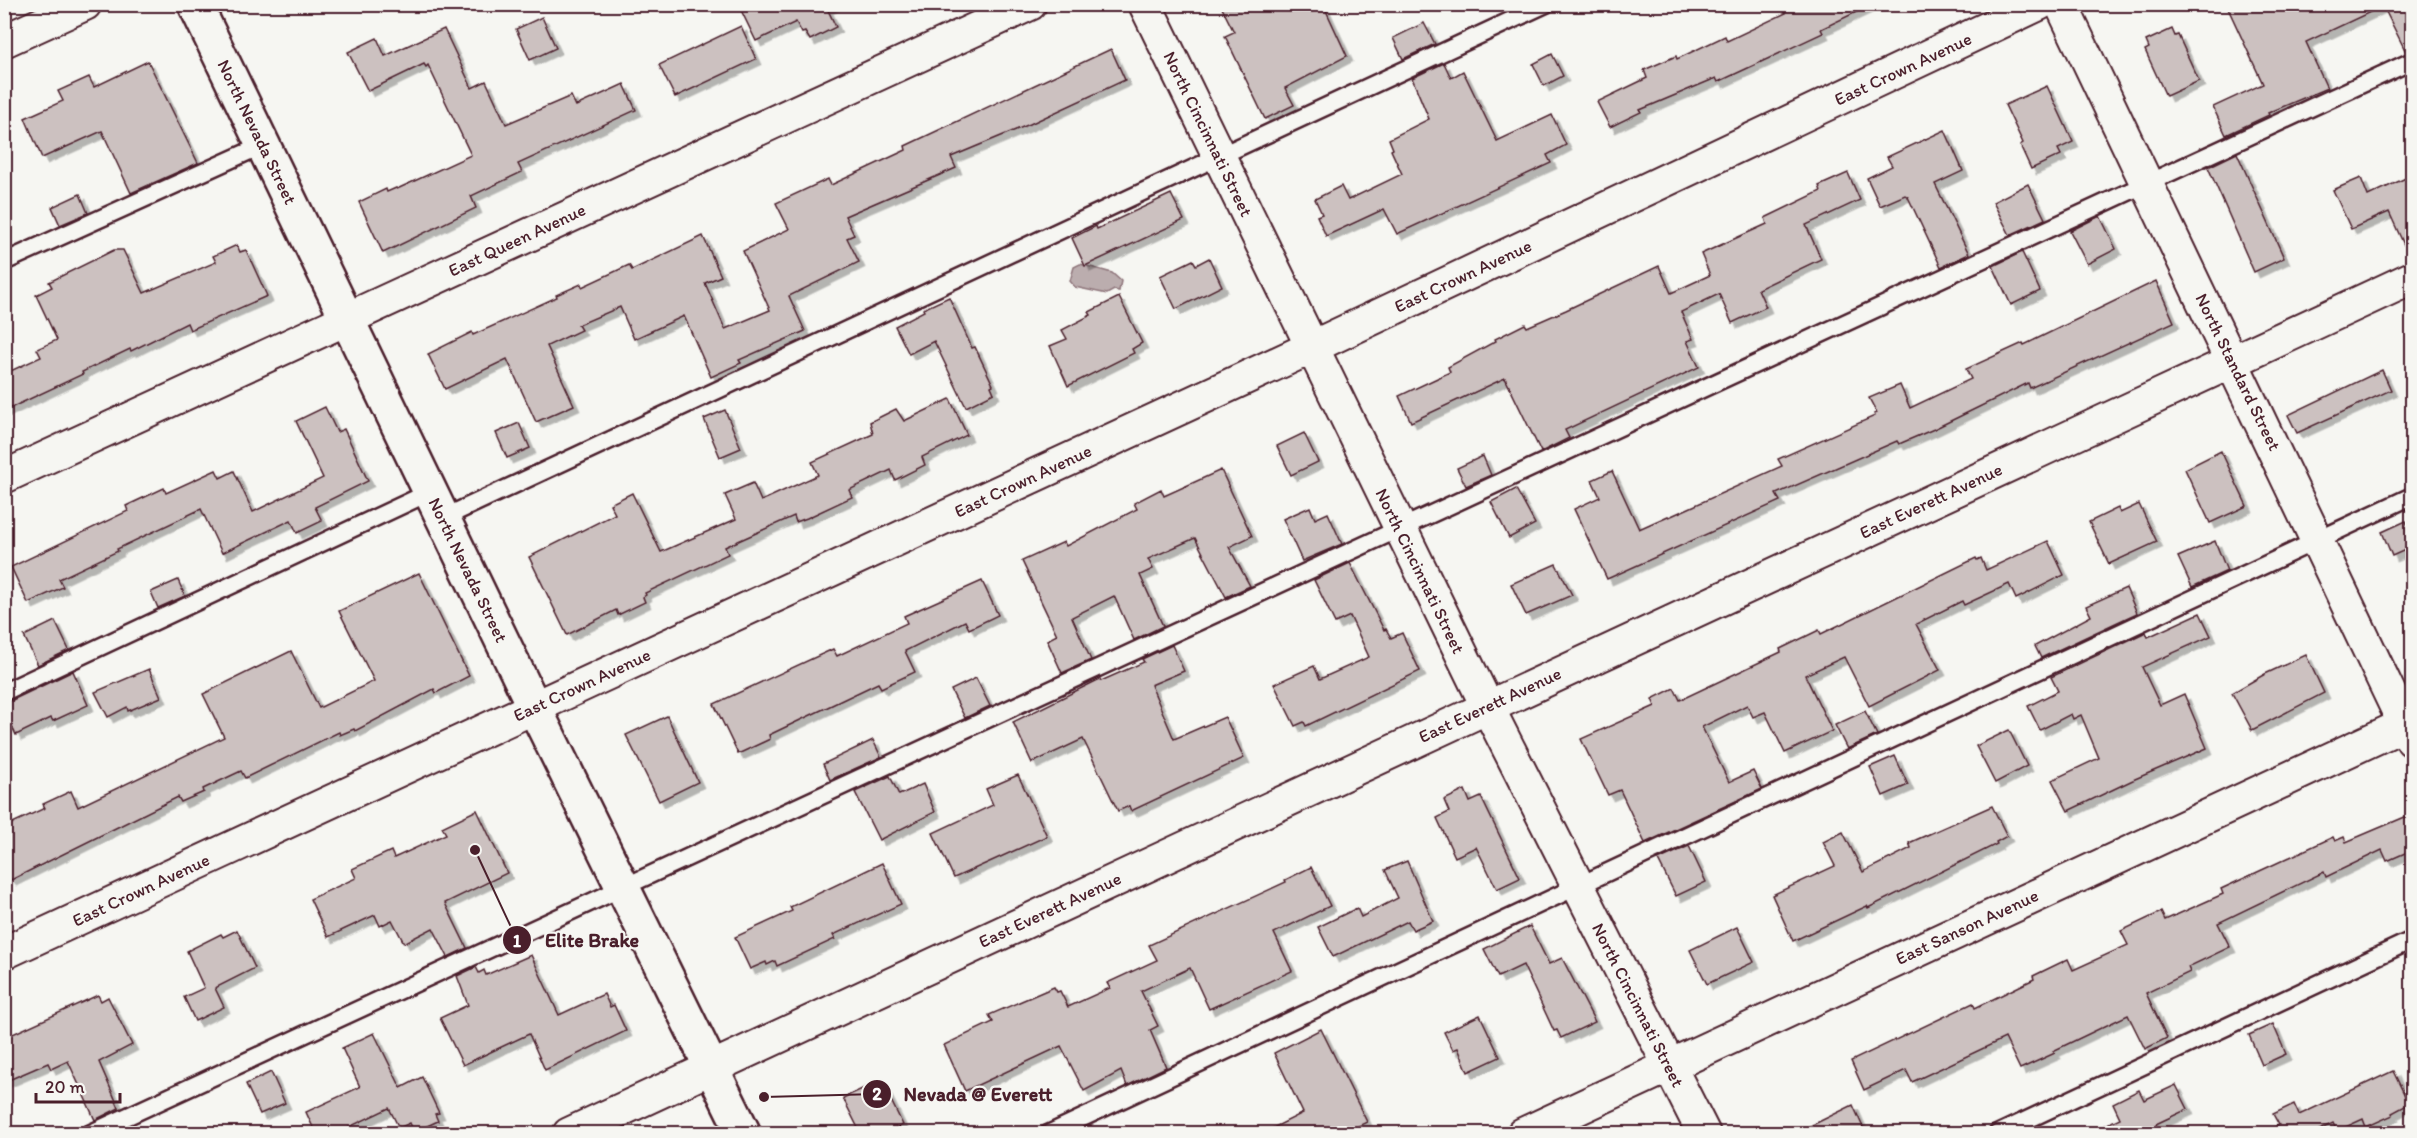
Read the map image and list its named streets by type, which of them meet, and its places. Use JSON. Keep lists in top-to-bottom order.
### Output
{
  "streets": {
    "main road": ["North Nevada Street"],
    "street": [
      "East Crown Avenue",
      "North Cincinnati Street",
      "East Queen Avenue",
      "North Standard Street",
      "East Everett Avenue",
      "East Sanson Avenue"
    ]
  },
  "crossings": [
    ["East Crown Avenue", "North Nevada Street"],
    ["East Crown Avenue", "North Cincinnati Street"],
    ["North Nevada Street", "East Queen Avenue"],
    ["North Nevada Street", "East Everett Avenue"],
    ["North Cincinnati Street", "East Everett Avenue"],
    ["North Cincinnati Street", "East Sanson Avenue"],
    ["North Standard Street", "East Everett Avenue"],
    ["North Standard Street", "East Sanson Avenue"]
  ],
  "places": ["Elite Brake", "Nevada @ Everett"],
  "scale_bar": "20 m"
}
